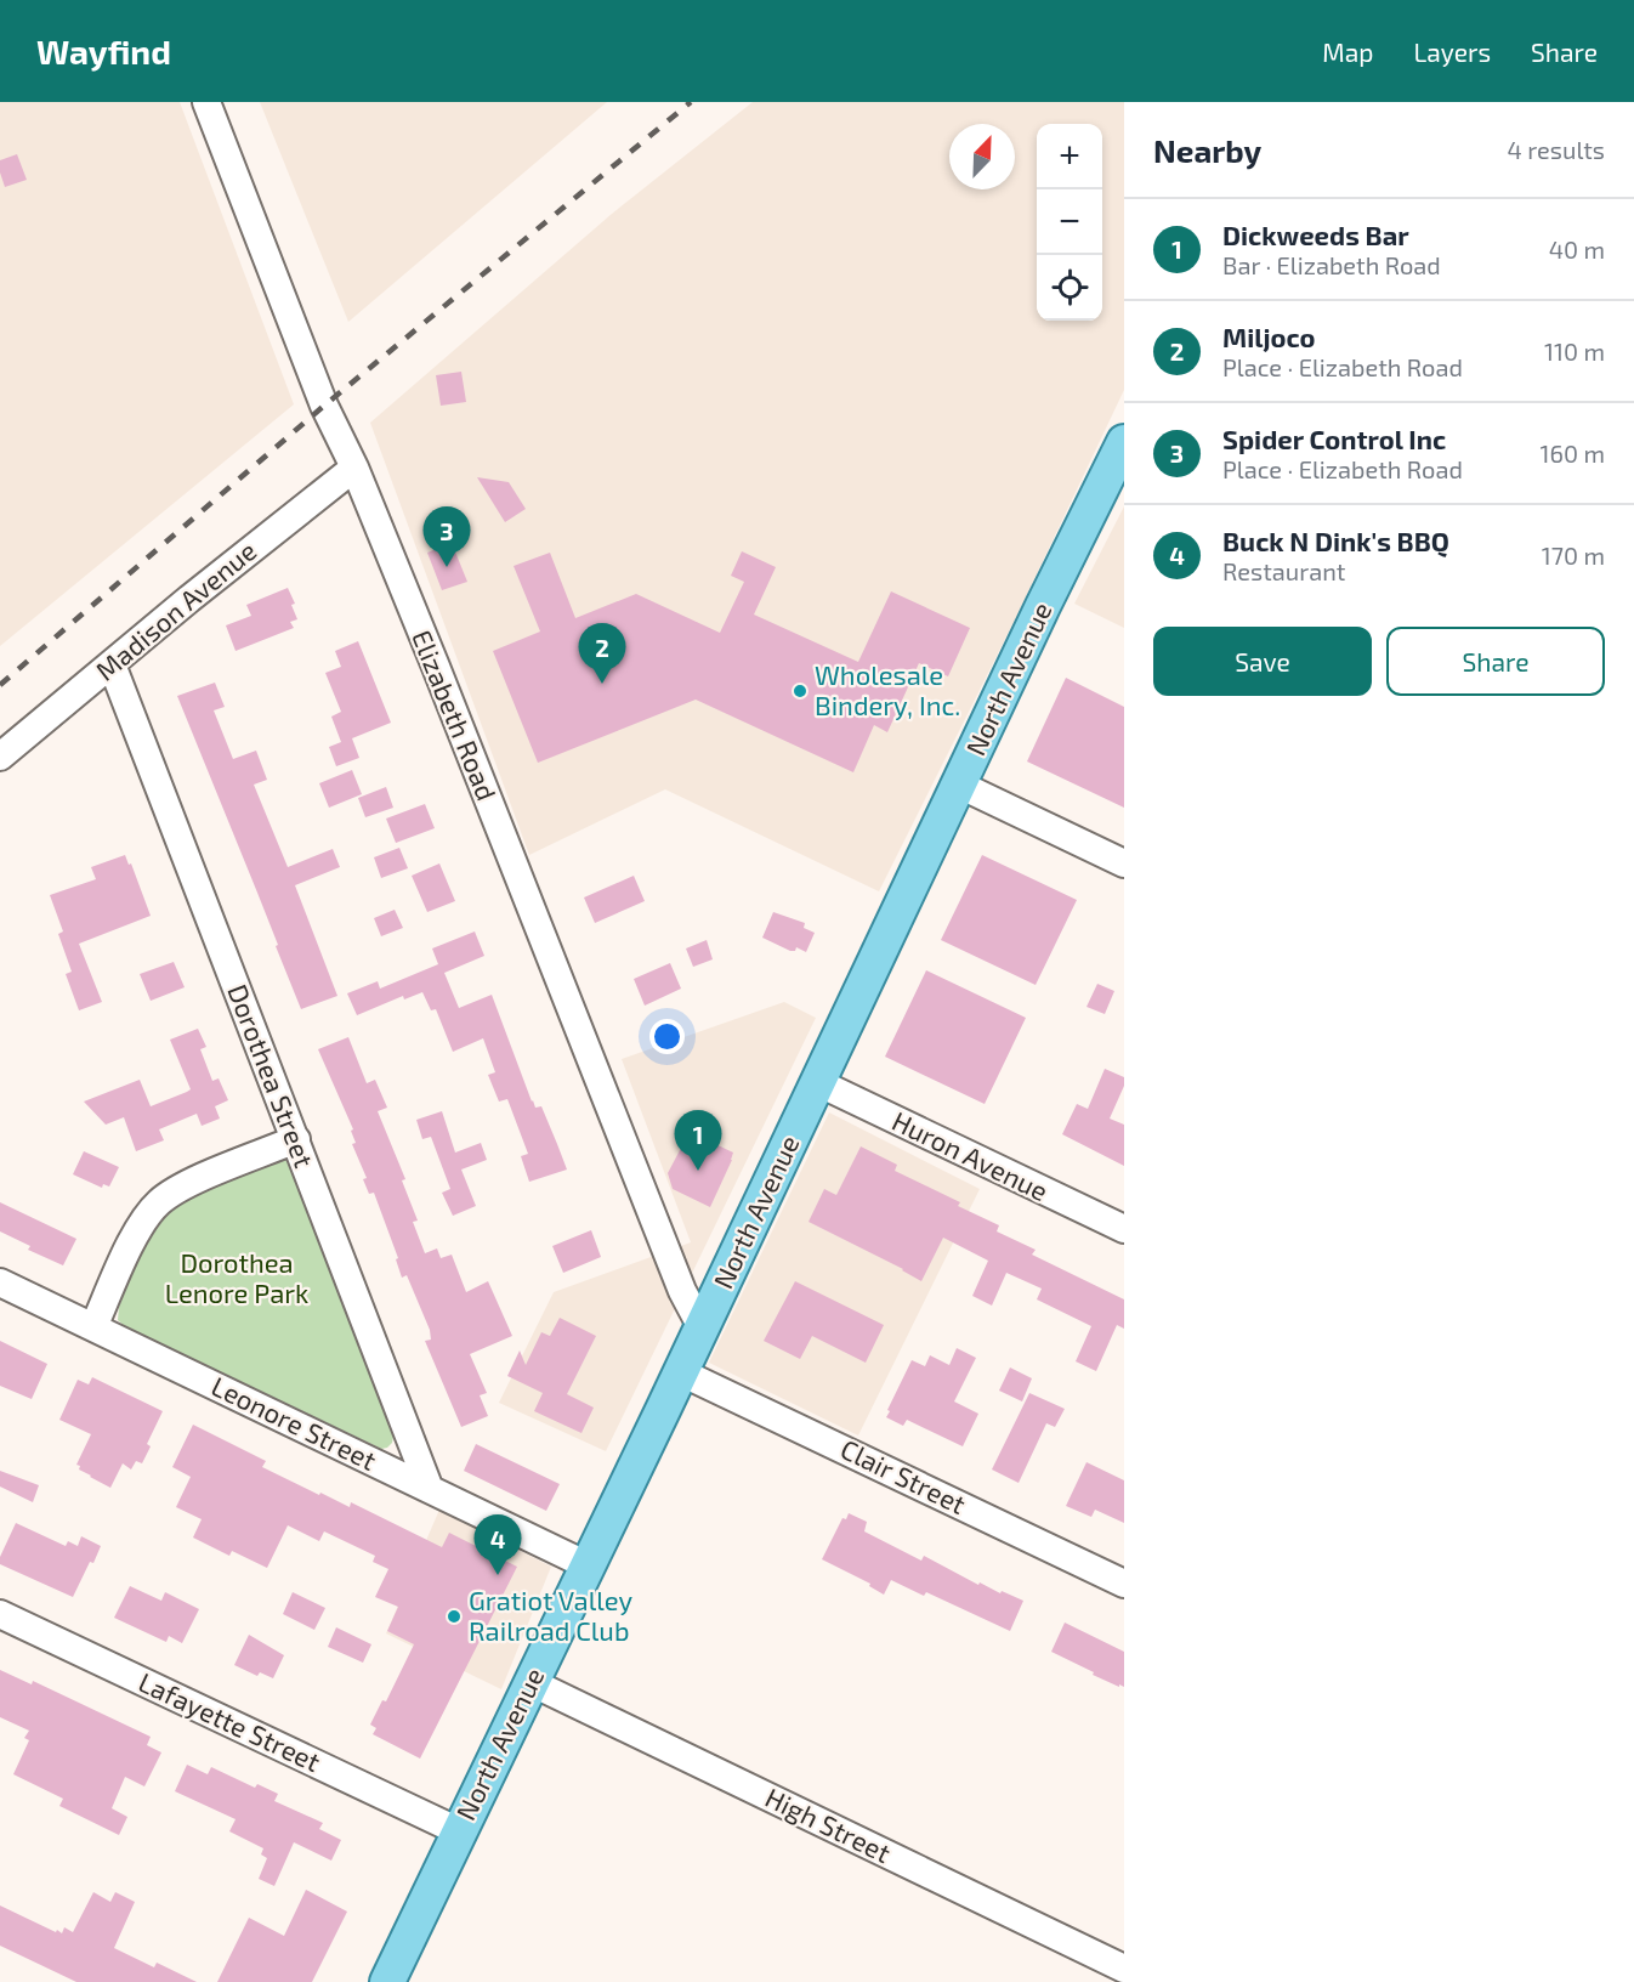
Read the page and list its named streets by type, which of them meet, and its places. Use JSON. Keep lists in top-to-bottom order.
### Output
{
  "streets": {
    "main road": ["North Avenue"],
    "street": [
      "Madison Avenue",
      "Elizabeth Road",
      "Dorothea Street",
      "Huron Avenue",
      "Leonore Street",
      "Clair Street",
      "Lafayette Street",
      "High Street"
    ]
  },
  "crossings": [
    ["Madison Avenue", "Elizabeth Road"],
    ["Madison Avenue", "Dorothea Street"],
    ["North Avenue", "Elizabeth Road"],
    ["North Avenue", "Huron Avenue"],
    ["North Avenue", "Leonore Street"],
    ["North Avenue", "Clair Street"],
    ["North Avenue", "Lafayette Street"],
    ["North Avenue", "High Street"],
    ["Dorothea Street", "Leonore Street"]
  ],
  "parks": ["Dorothea Lenore Park"],
  "places": ["Wholesale Bindery, Inc.", "Gratiot Valley Railroad Club"],
  "north": "top right",
  "page": {
    "header": "Wayfind",
    "nav": ["Map", "Layers", "Share"],
    "heading": ["Nearby", "4 results"],
    "map_buttons": ["+", "−"],
    "list": [
      {
        "mark": "1",
        "name": "Dickweeds Bar",
        "note": "Bar · Elizabeth Road",
        "value": "40 m"
      },
      {
        "mark": "2",
        "name": "Miljoco",
        "note": "Place · Elizabeth Road",
        "value": "110 m"
      },
      {
        "mark": "3",
        "name": "Spider Control Inc",
        "note": "Place · Elizabeth Road",
        "value": "160 m"
      },
      {
        "mark": "4",
        "name": "Buck N Dink's BBQ",
        "note": "Restaurant",
        "value": "170 m"
      }
    ],
    "pins": [
      "3",
      "2",
      "1",
      "4"
    ],
    "buttons": ["Save", "Share"]
  }
}
